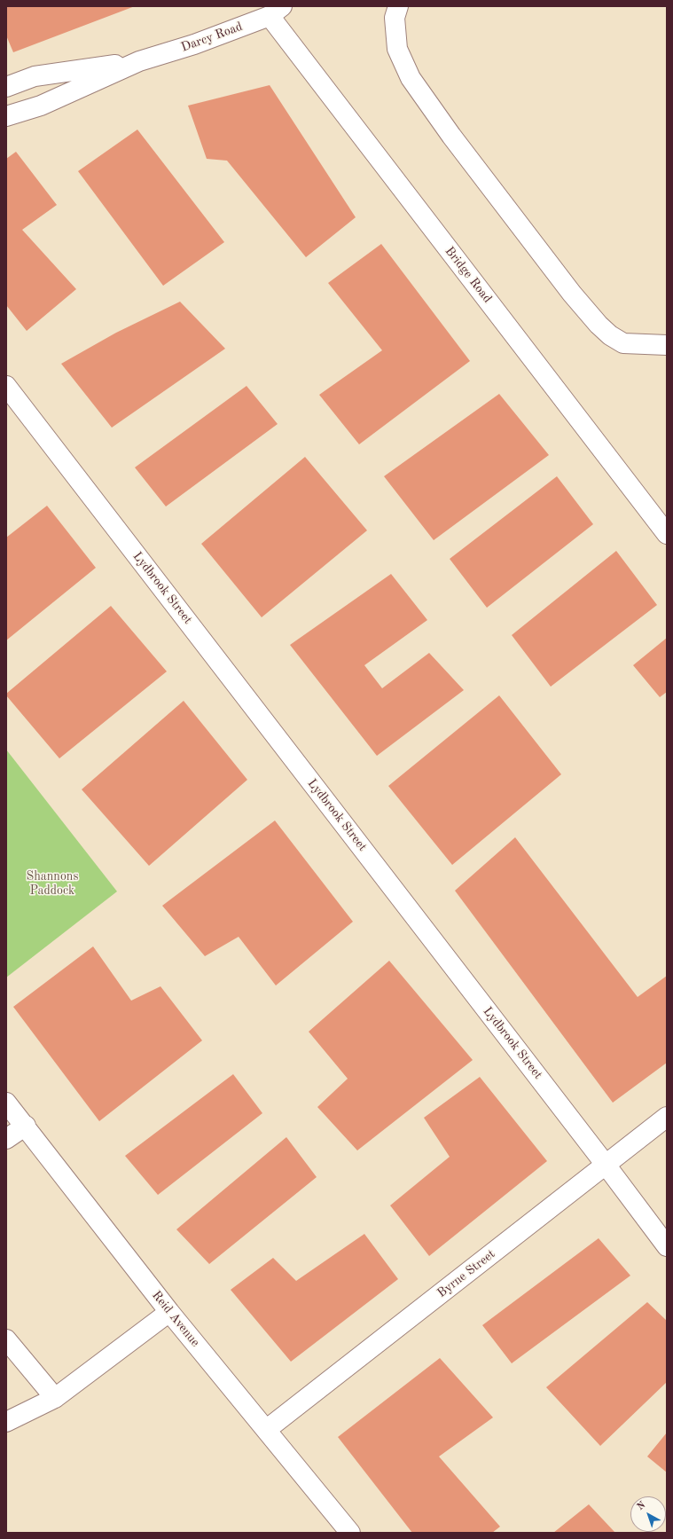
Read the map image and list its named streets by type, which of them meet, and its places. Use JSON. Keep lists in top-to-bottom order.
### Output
{
  "streets": {
    "street": [
      "Darcy Road",
      "Bridge Road",
      "Lydbrook Street",
      "Byrne Street",
      "Reid Avenue"
    ]
  },
  "crossings": [
    ["Darcy Road", "Bridge Road"],
    ["Lydbrook Street", "Byrne Street"],
    ["Byrne Street", "Reid Avenue"]
  ],
  "parks": ["Shannons Paddock"],
  "north": "top left"
}
